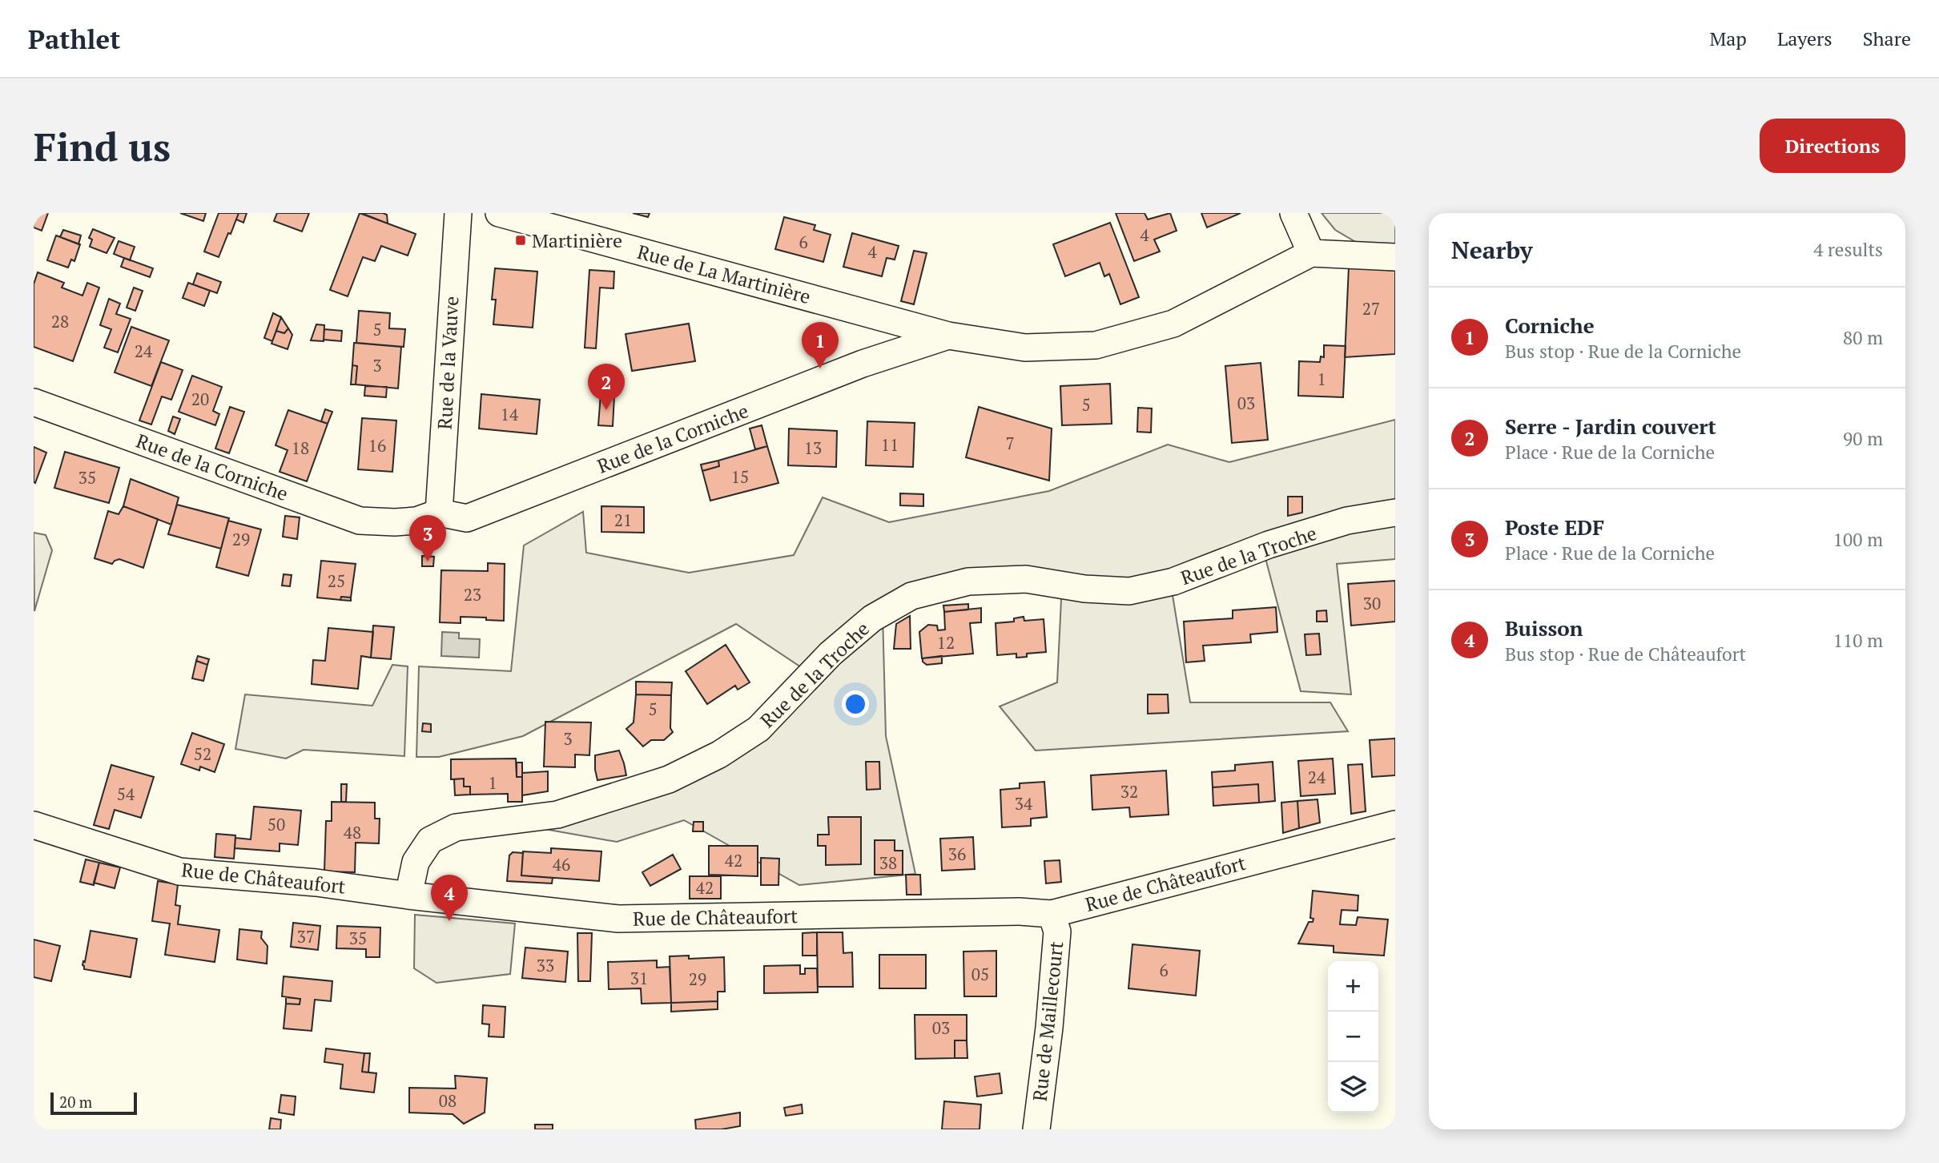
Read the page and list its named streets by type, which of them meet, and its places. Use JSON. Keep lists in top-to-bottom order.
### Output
{
  "streets": {
    "street": [
      "Rue de La Martinière",
      "Rue de la Vauve",
      "Rue de la Corniche",
      "Rue de la Troche",
      "Rue de Châteaufort",
      "Rue de Maillecourt"
    ]
  },
  "crossings": [
    ["Rue de La Martinière", "Rue de la Corniche"],
    ["Rue de la Vauve", "Rue de la Corniche"],
    ["Rue de la Troche", "Rue de Châteaufort"],
    ["Rue de Châteaufort", "Rue de Maillecourt"]
  ],
  "places": {
    "transit": ["Martinière"]
  },
  "house_numbers": [
    "4",
    "6",
    "4",
    "27",
    "28",
    "5",
    "24",
    "3",
    "1",
    "20",
    "03",
    "5",
    "14",
    "7",
    "11",
    "16",
    "18",
    "13",
    "15",
    "35",
    "21",
    "29",
    "25",
    "23",
    "30",
    "12",
    "5",
    "3",
    "52",
    "24",
    "1",
    "32",
    "54",
    "34",
    "50",
    "48",
    "36",
    "42",
    "38",
    "46",
    "42",
    "37",
    "35",
    "33",
    "6",
    "05",
    "31",
    "29",
    "03",
    "08"
  ],
  "scale_bar": "20 m",
  "page": {
    "header": "Pathlet",
    "nav": ["Map", "Layers", "Share"],
    "buttons": "Directions",
    "title": "Find us",
    "heading": ["Nearby", "4 results"],
    "list": [
      {
        "mark": "1",
        "name": "Corniche",
        "note": "Bus stop · Rue de la Corniche",
        "value": "80 m"
      },
      {
        "mark": "2",
        "name": "Serre - Jardin couvert",
        "note": "Place · Rue de la Corniche",
        "value": "90 m"
      },
      {
        "mark": "3",
        "name": "Poste EDF",
        "note": "Place · Rue de la Corniche",
        "value": "100 m"
      },
      {
        "mark": "4",
        "name": "Buisson",
        "note": "Bus stop · Rue de Châteaufort",
        "value": "110 m"
      }
    ],
    "pins": [
      "1",
      "2",
      "3",
      "4"
    ],
    "map_buttons": ["+", "−"],
    "scale": "20 m"
  }
}
